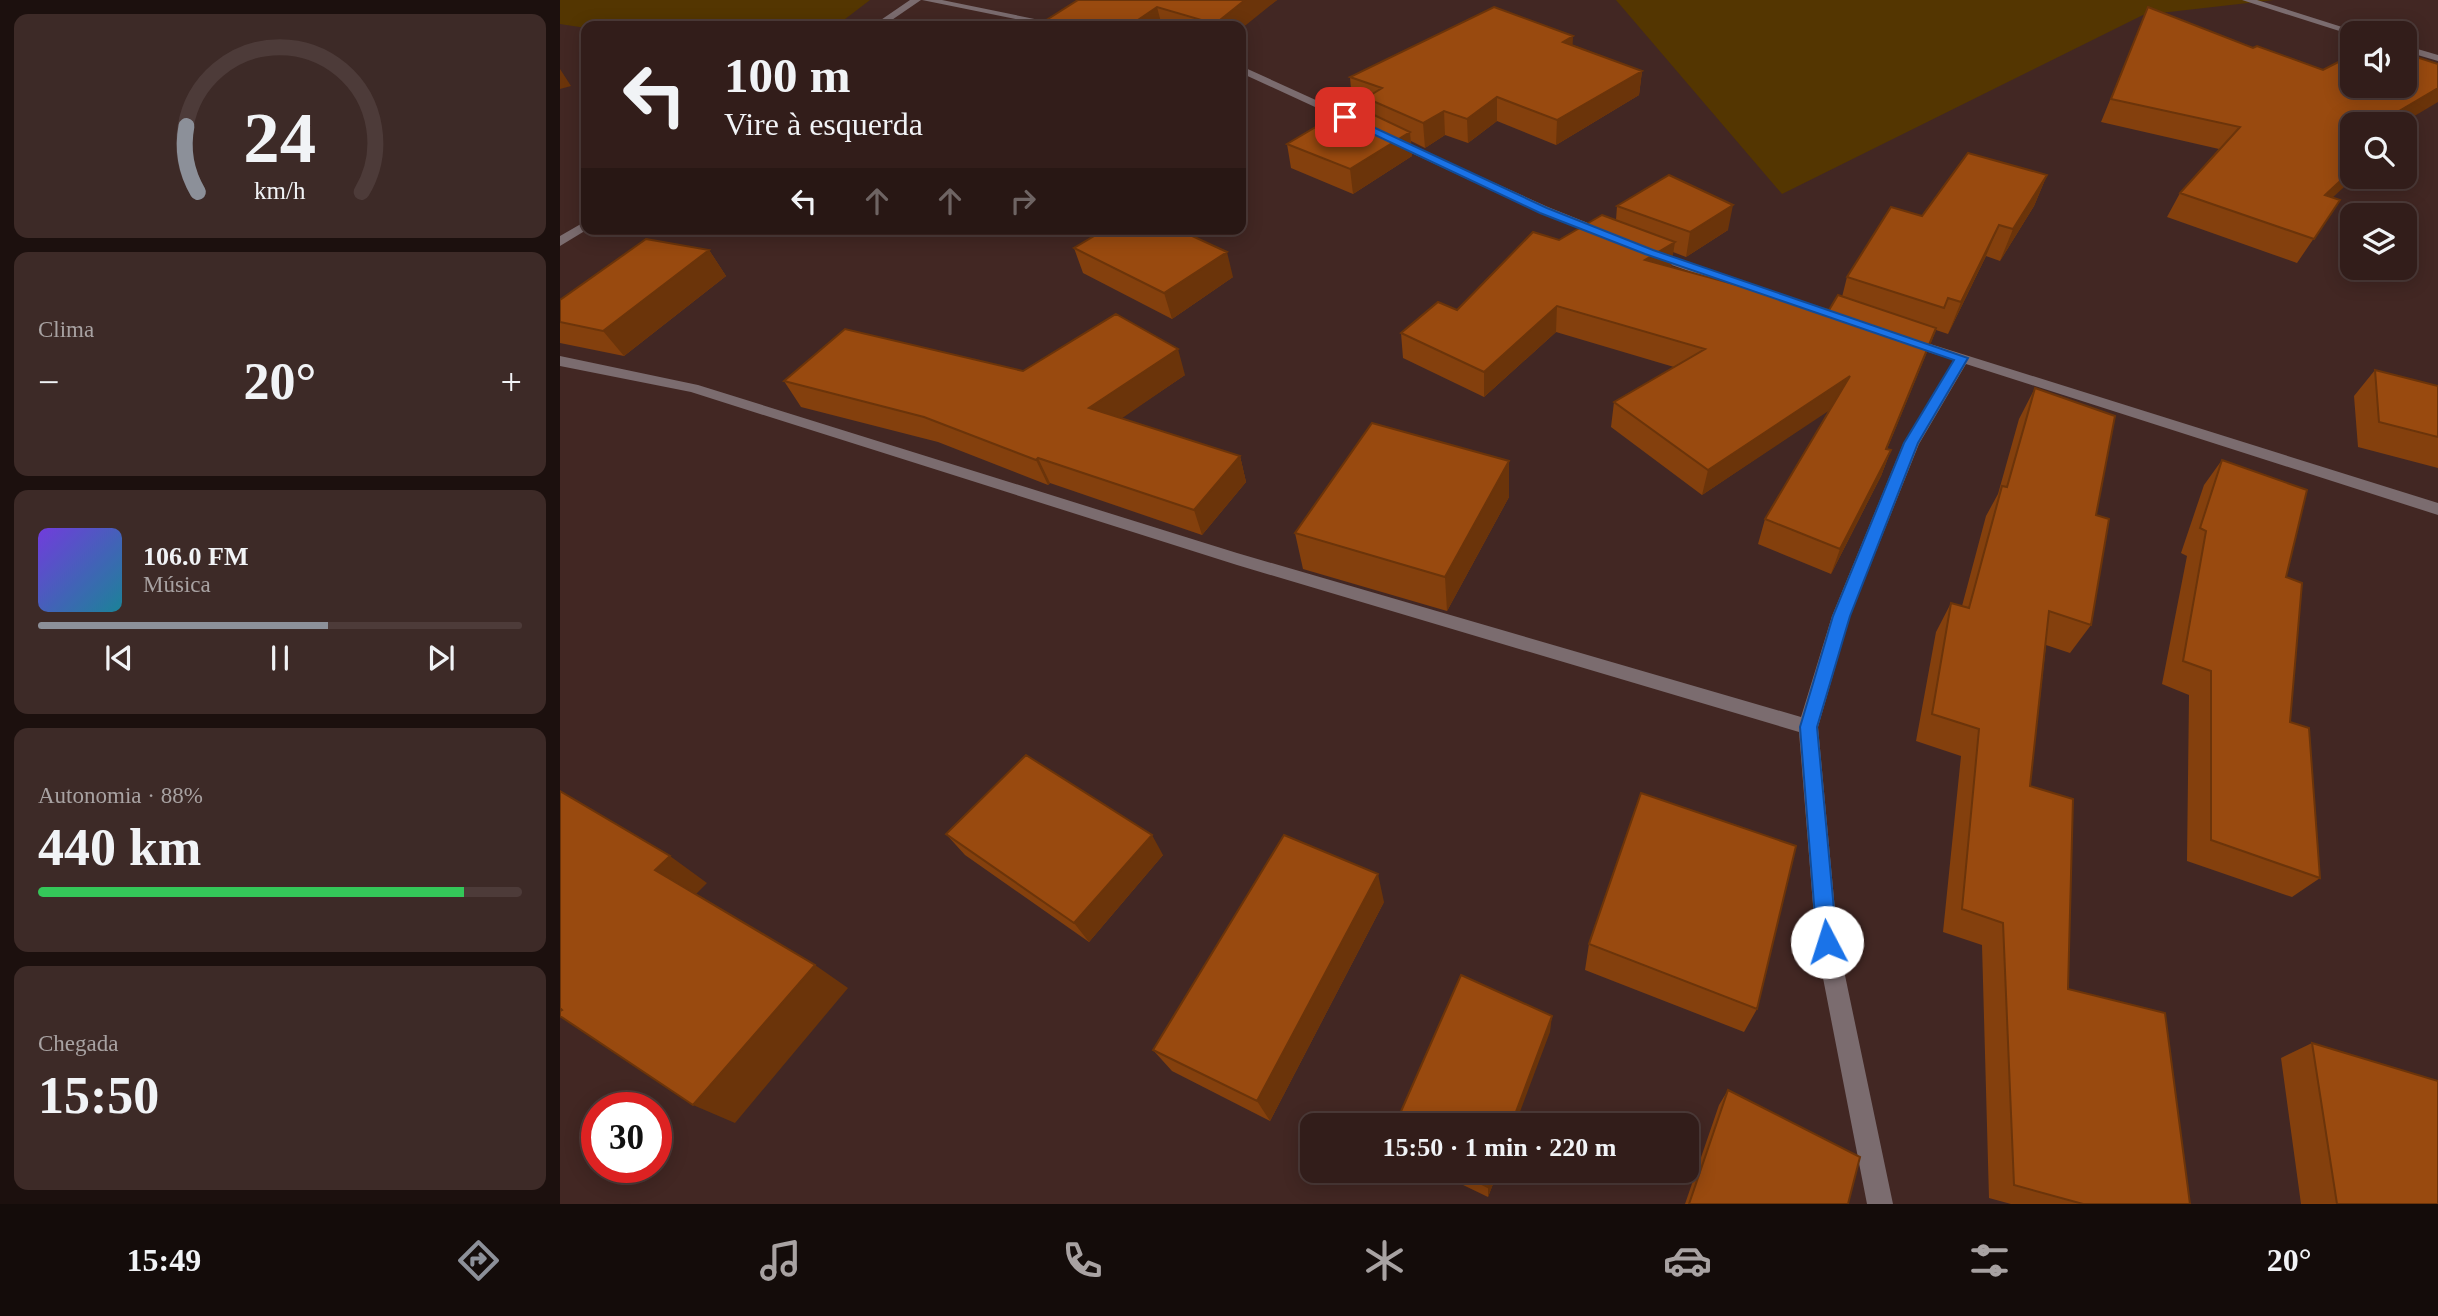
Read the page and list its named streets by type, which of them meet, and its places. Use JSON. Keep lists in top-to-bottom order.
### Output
{
  "page": {
    "turn": ["100 m", "Vire à esquerda"],
    "tile": [
      "Clima",
      ["Autonomia · 88%", "440 km"],
      ["Chegada", "15:50"]
    ],
    "heat": ["−", "20°", "+"],
    "song": ["106.0 FM", "Música"],
    "limit": "30",
    "trip": "15:50 · 1 min · 220 m",
    "tabs": ["15:49", "20°"],
    "gauge": ["24", "km/h"]
  }
}
